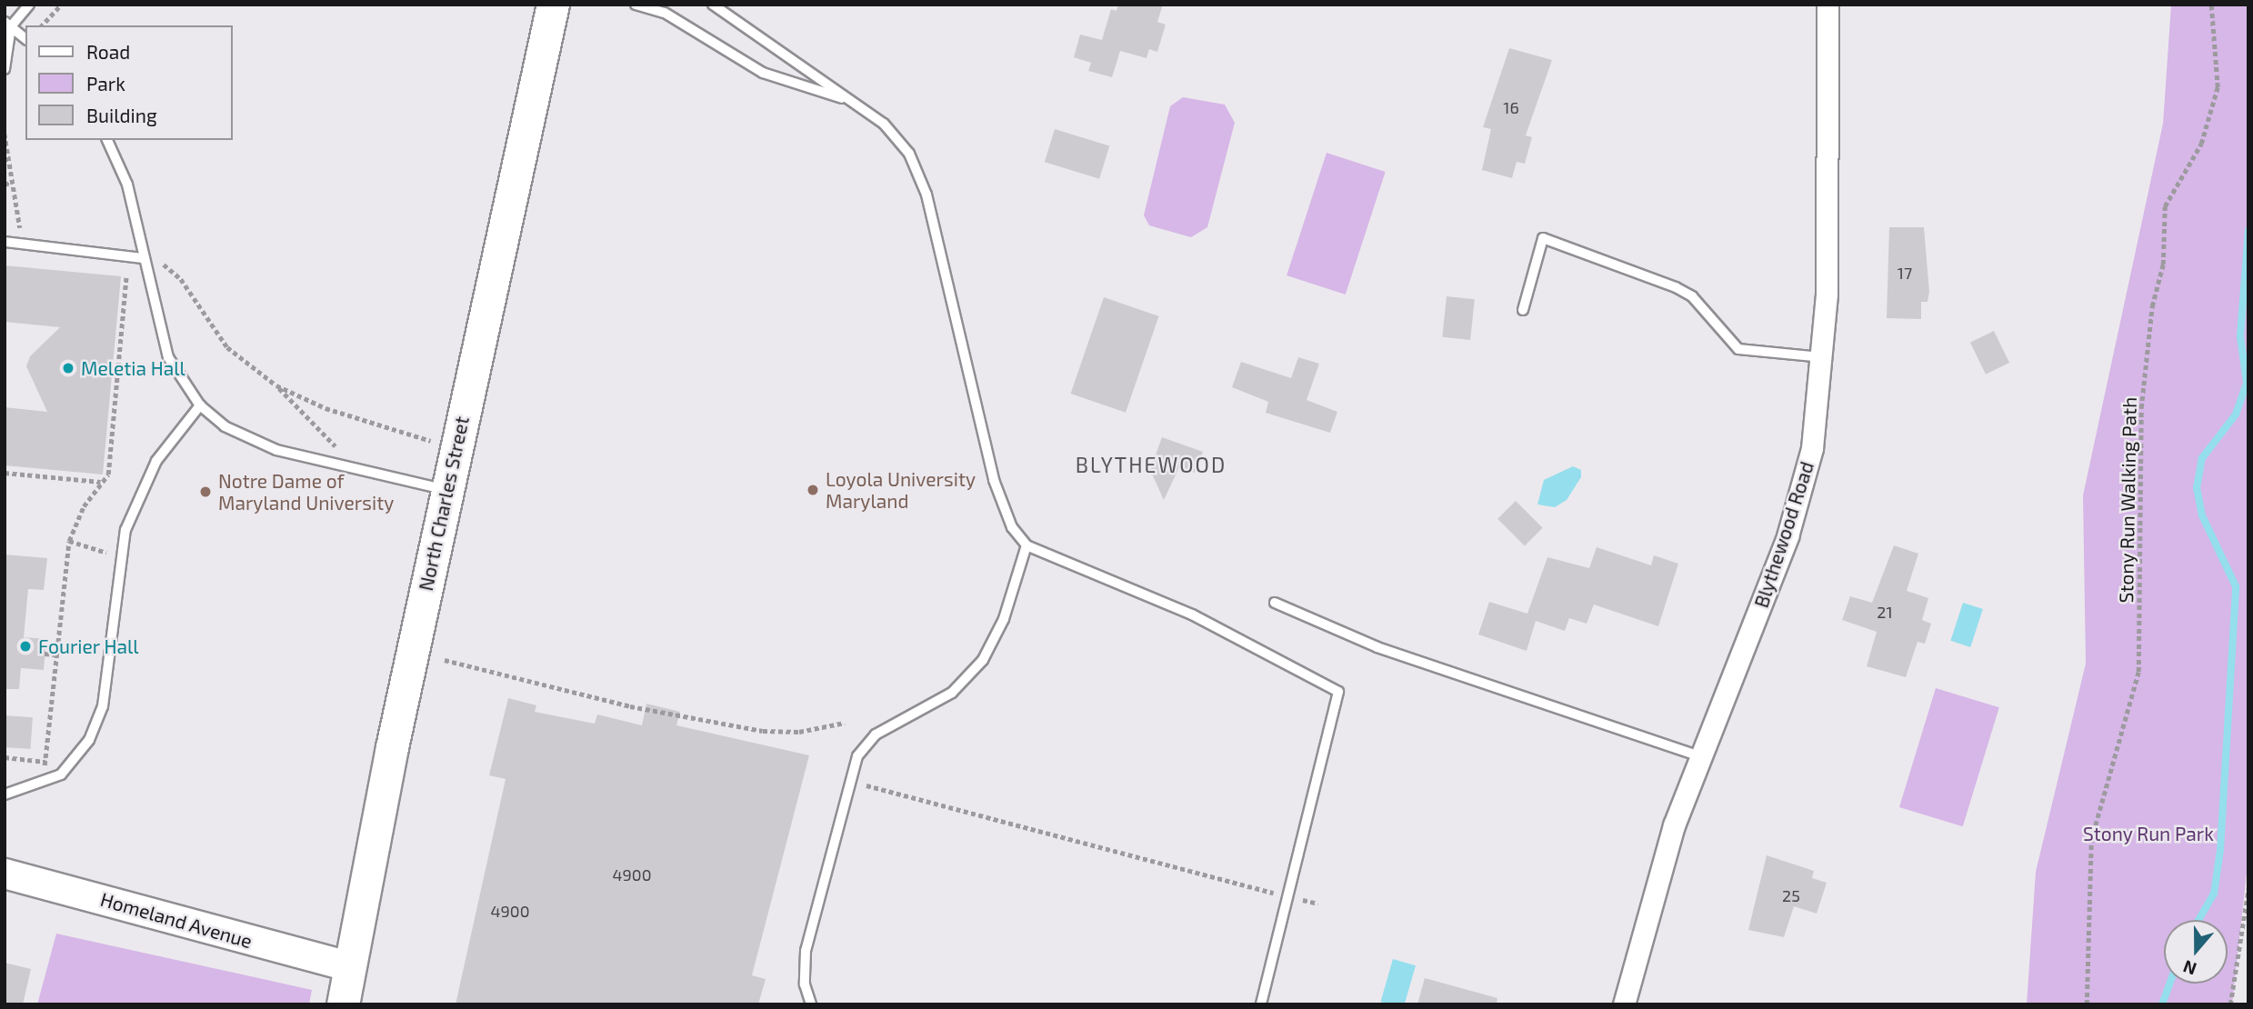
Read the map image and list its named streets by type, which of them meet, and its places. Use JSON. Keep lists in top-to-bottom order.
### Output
{
  "streets": {
    "main road": ["North Charles Street"],
    "street": ["Blythewood Road", "Homeland Avenue"],
    "path": ["Stony Run Walking Path"]
  },
  "crossings": [
    ["North Charles Street", "Homeland Avenue"]
  ],
  "districts": ["BLYTHEWOOD"],
  "parks": ["Stony Run Park"],
  "places": [
    "Meletia Hall",
    "Loyola University Maryland",
    "Notre Dame of Maryland University",
    "Fourier Hall"
  ],
  "house_numbers": [
    "16",
    "17",
    "21",
    "4900",
    "25",
    "4900"
  ],
  "legend": ["Road", "Park", "Building"],
  "north": "bottom"
}
